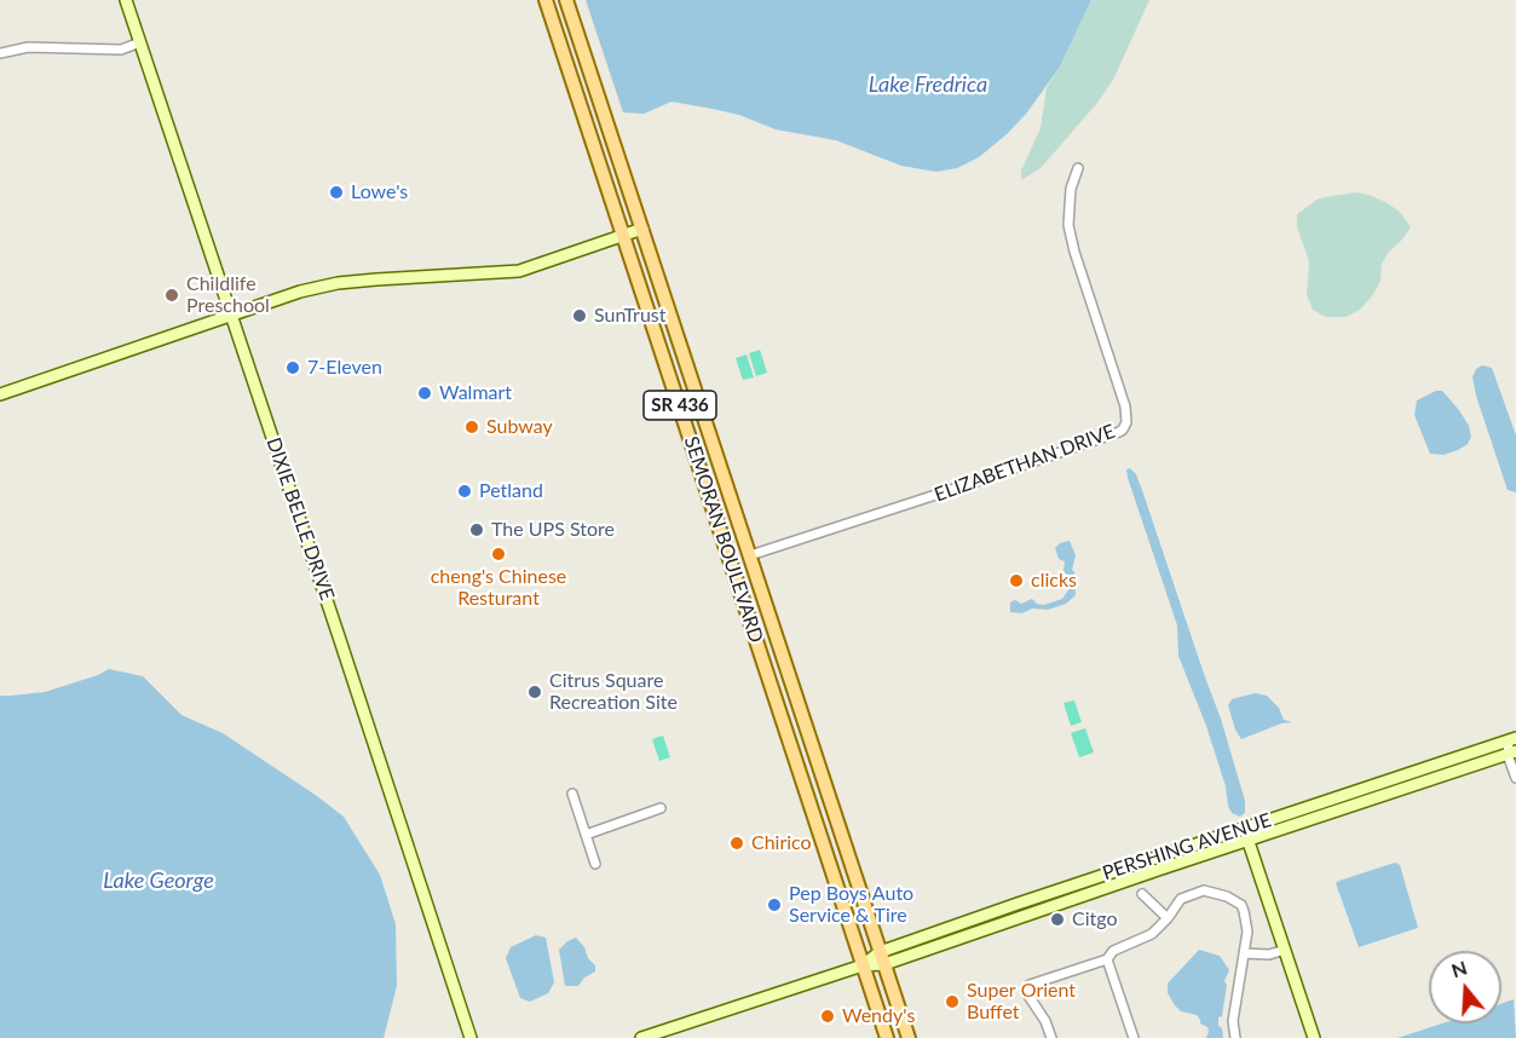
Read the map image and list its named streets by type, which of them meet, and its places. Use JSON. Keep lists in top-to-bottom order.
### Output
{
  "streets": {
    "main road": ["SR 436", "SEMORAN BOULEVARD"],
    "street": ["ELIZABETHAN DRIVE", "DIXIE BELLE DRIVE", "PERSHING AVENUE"]
  },
  "crossings": [
    ["ELIZABETHAN DRIVE", "SEMORAN BOULEVARD"],
    ["SEMORAN BOULEVARD", "PERSHING AVENUE"]
  ],
  "water": ["Lake Fredrica", "Lake George"],
  "places": [
    "Lowe's",
    "Childlife Preschool",
    "SunTrust",
    "7-Eleven",
    "Walmart",
    "Subway",
    "Petland",
    "The UPS Store",
    "cheng's Chinese Resturant",
    "clicks",
    "Citrus Square Recreation Site",
    "Chirico",
    "Pep Boys Auto Service & Tire",
    "Citgo",
    "Super Orient Buffet",
    "Wendy's"
  ],
  "north": "top"
}
